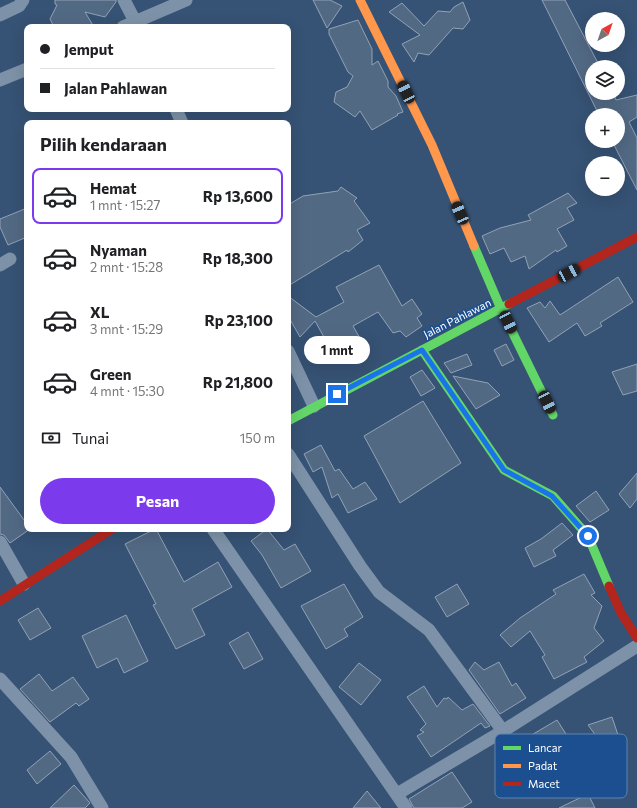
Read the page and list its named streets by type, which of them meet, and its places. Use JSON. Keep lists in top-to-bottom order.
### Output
{
  "streets": {
    "street": ["Jalan Pahlawan"]
  },
  "legend": ["Lancar", "Padat", "Macet"],
  "north": "top right",
  "page": {
    "map_buttons": ["+", "−"],
    "banner": ["Jemput", "Jalan Pahlawan"],
    "heading": "Pilih kendaraan",
    "list": [
      {
        "name": "Hemat",
        "note": "1 mnt · 15:27",
        "value": "Rp 13,600"
      },
      {
        "name": "Nyaman",
        "note": "2 mnt · 15:28",
        "value": "Rp 18,300"
      },
      {
        "name": "XL",
        "note": "3 mnt · 15:29",
        "value": "Rp 23,100"
      },
      {
        "name": "Green",
        "note": "4 mnt · 15:30",
        "value": "Rp 21,800"
      }
    ],
    "bubble": "1 mnt",
    "pay": ["Tunai", "150 m"],
    "buttons": "Pesan"
  }
}
